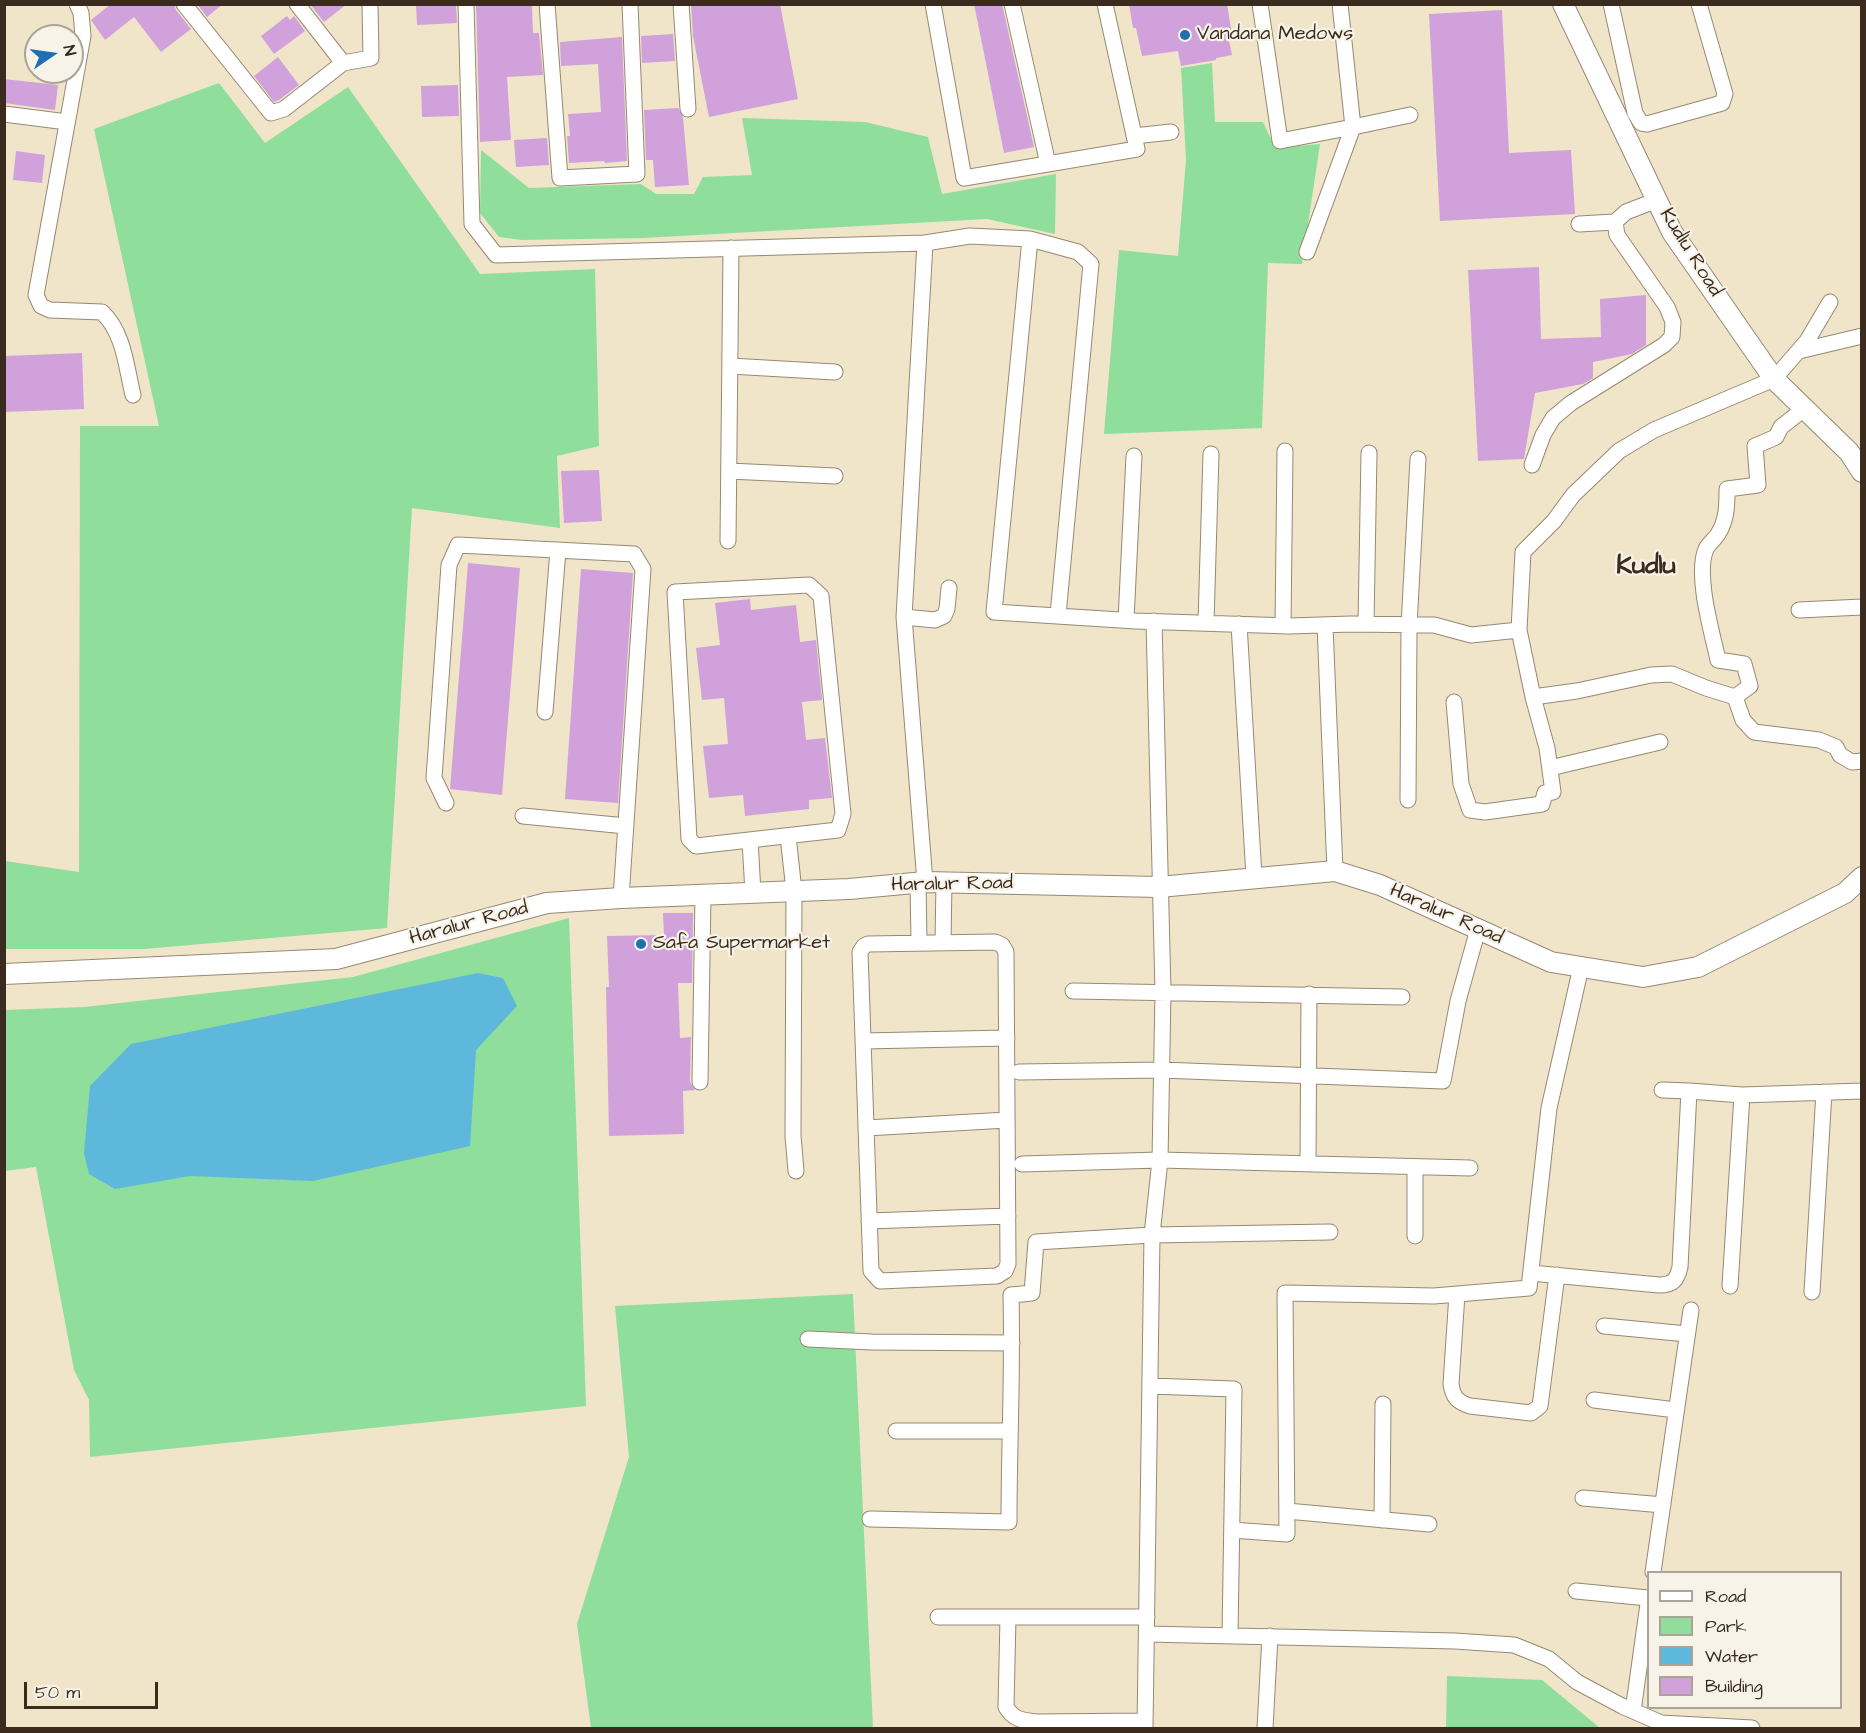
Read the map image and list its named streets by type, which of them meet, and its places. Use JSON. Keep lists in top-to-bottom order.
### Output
{
  "streets": {
    "street": ["Kudlu Road", "Haralur Road"]
  },
  "districts": ["Kudlu"],
  "places": ["Vandana Medows", "Safa Supermarket"],
  "legend": [
    "Road",
    "Park",
    "Water",
    "Building"
  ],
  "scale_bar": "50 m",
  "north": "right"
}
